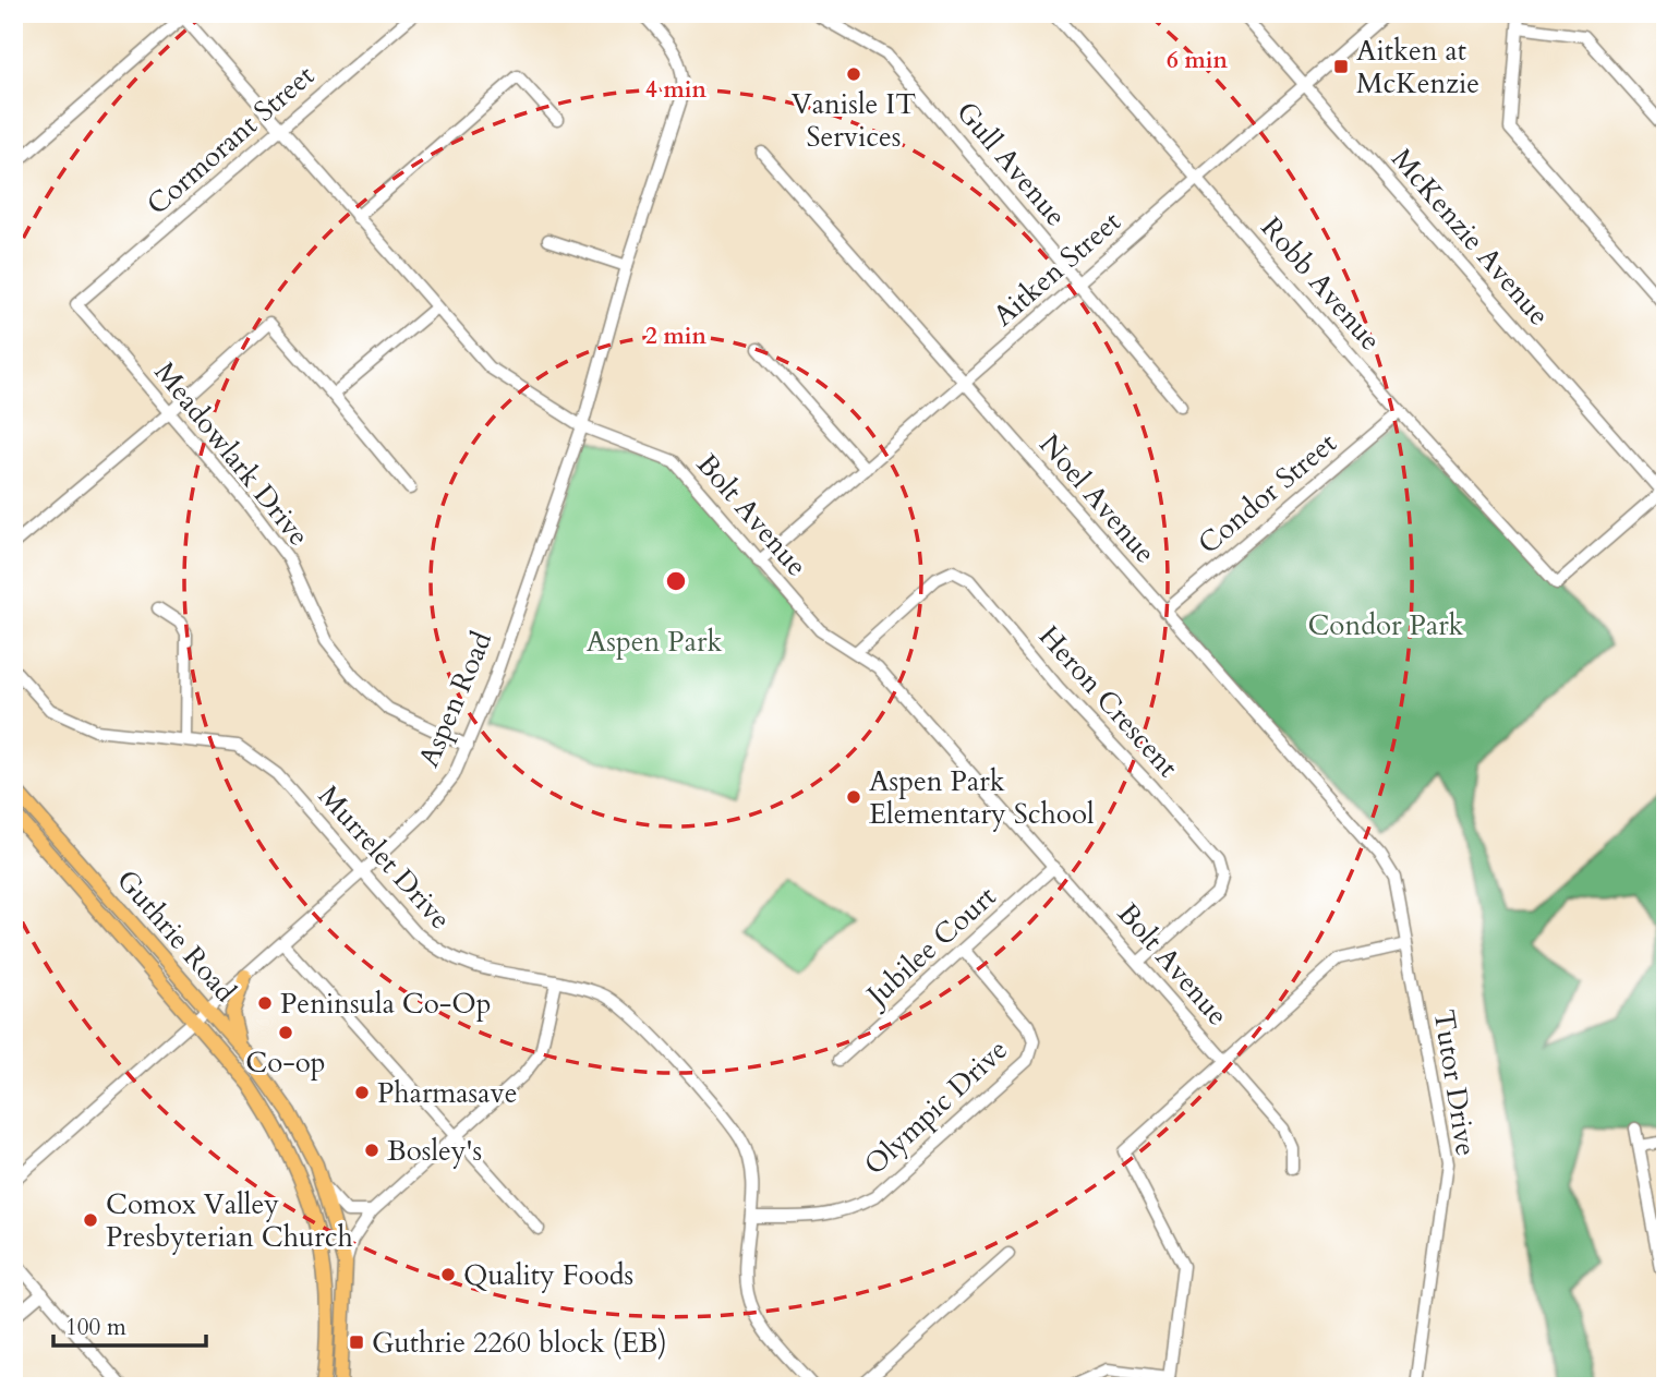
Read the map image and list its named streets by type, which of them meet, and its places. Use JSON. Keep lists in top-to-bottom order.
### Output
{
  "streets": {
    "main road": ["Guthrie Road"],
    "street": [
      "Cormorant Street",
      "Gull Avenue",
      "McKenzie Avenue",
      "Aitken Street",
      "Robb Avenue",
      "Meadowlark Drive",
      "Condor Street",
      "Noel Avenue",
      "Bolt Avenue",
      "Aspen Road",
      "Heron Crescent",
      "Murrelet Drive",
      "Jubilee Court",
      "Tutor Drive",
      "Olympic Drive"
    ]
  },
  "crossings": [
    ["Cormorant Street", "Meadowlark Drive"],
    ["Cormorant Street", "Bolt Avenue"],
    ["Gull Avenue", "Aitken Street"],
    ["McKenzie Avenue", "Aitken Street"],
    ["McKenzie Avenue", "Robb Avenue"],
    ["Aitken Street", "Robb Avenue"],
    ["Aitken Street", "Noel Avenue"],
    ["Aitken Street", "Bolt Avenue"],
    ["Robb Avenue", "Condor Street"],
    ["Meadowlark Drive", "Aspen Road"],
    ["Condor Street", "Noel Avenue"],
    ["Noel Avenue", "Tutor Drive"],
    ["Bolt Avenue", "Aspen Road"],
    ["Bolt Avenue", "Heron Crescent"],
    ["Bolt Avenue", "Jubilee Court"],
    ["Aspen Road", "Murrelet Drive"],
    ["Aspen Road", "Guthrie Road"],
    ["Murrelet Drive", "Olympic Drive"],
    ["Jubilee Court", "Olympic Drive"]
  ],
  "parks": ["Condor Park", "Aspen Park"],
  "places": {
    "transit": ["Aitken at McKenzie", "Guthrie 2260 block (EB)"],
    "other": [
      "Vanisle IT Services",
      "Aspen Park Elementary School",
      "Peninsula Co-Op",
      "Co-op",
      "Pharmasave",
      "Bosley's",
      "Comox Valley Presbyterian Church",
      "Quality Foods"
    ]
  },
  "scale_bar": "100 m",
  "rings": ["6 min", "4 min", "2 min"]
}
